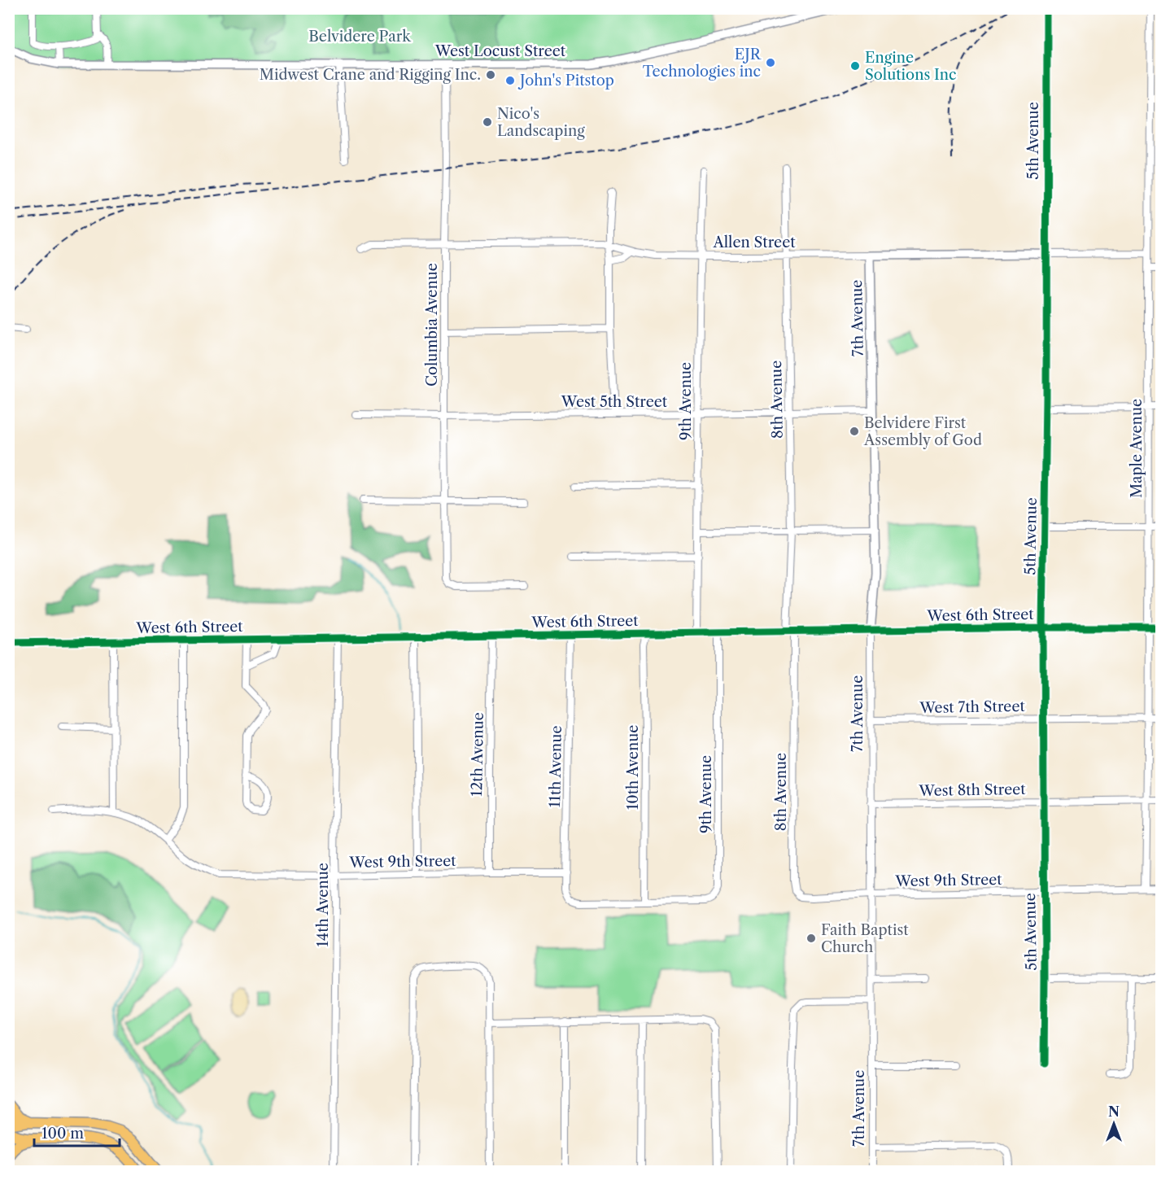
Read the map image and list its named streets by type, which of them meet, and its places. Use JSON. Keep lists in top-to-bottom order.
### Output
{
  "streets": {
    "street": [
      "West Locust Street",
      "5th Avenue",
      "Allen Street",
      "7th Avenue",
      "Columbia Avenue",
      "8th Avenue",
      "9th Avenue",
      "West 5th Street",
      "Maple Avenue",
      "West 6th Street",
      "West 7th Street",
      "12th Avenue",
      "11th Avenue",
      "10th Avenue",
      "West 8th Street",
      "West 9th Street",
      "14th Avenue"
    ]
  },
  "crossings": [
    ["West Locust Street", "Columbia Avenue"],
    ["5th Avenue", "Allen Street"],
    ["5th Avenue", "West 6th Street"],
    ["5th Avenue", "West 7th Street"],
    ["5th Avenue", "West 8th Street"],
    ["5th Avenue", "West 9th Street"],
    ["Allen Street", "7th Avenue"],
    ["Allen Street", "Columbia Avenue"],
    ["Allen Street", "8th Avenue"],
    ["Allen Street", "9th Avenue"],
    ["Allen Street", "Maple Avenue"],
    ["7th Avenue", "West 5th Street"],
    ["7th Avenue", "West 6th Street"],
    ["7th Avenue", "West 7th Street"],
    ["7th Avenue", "West 8th Street"],
    ["7th Avenue", "West 9th Street"],
    ["Columbia Avenue", "West 5th Street"],
    ["8th Avenue", "West 5th Street"],
    ["8th Avenue", "West 6th Street"],
    ["8th Avenue", "West 9th Street"],
    ["9th Avenue", "West 5th Street"],
    ["9th Avenue", "West 6th Street"],
    ["9th Avenue", "11th Avenue"],
    ["9th Avenue", "10th Avenue"],
    ["Maple Avenue", "West 6th Street"],
    ["Maple Avenue", "West 7th Street"],
    ["Maple Avenue", "West 8th Street"],
    ["Maple Avenue", "West 9th Street"],
    ["West 6th Street", "12th Avenue"],
    ["West 6th Street", "11th Avenue"],
    ["West 6th Street", "10th Avenue"],
    ["West 6th Street", "14th Avenue"],
    ["12th Avenue", "West 9th Street"],
    ["11th Avenue", "10th Avenue"],
    ["11th Avenue", "West 9th Street"],
    ["West 9th Street", "14th Avenue"]
  ],
  "parks": ["Belvidere Park"],
  "places": [
    "EJR Technologies inc",
    "Engine Solutions Inc",
    "Midwest Crane and Rigging Inc.",
    "John's Pitstop",
    "Nico's Landscaping",
    "Belvidere First Assembly of God",
    "Faith Baptist Church"
  ],
  "scale_bar": "100 m",
  "north": "top"
}
